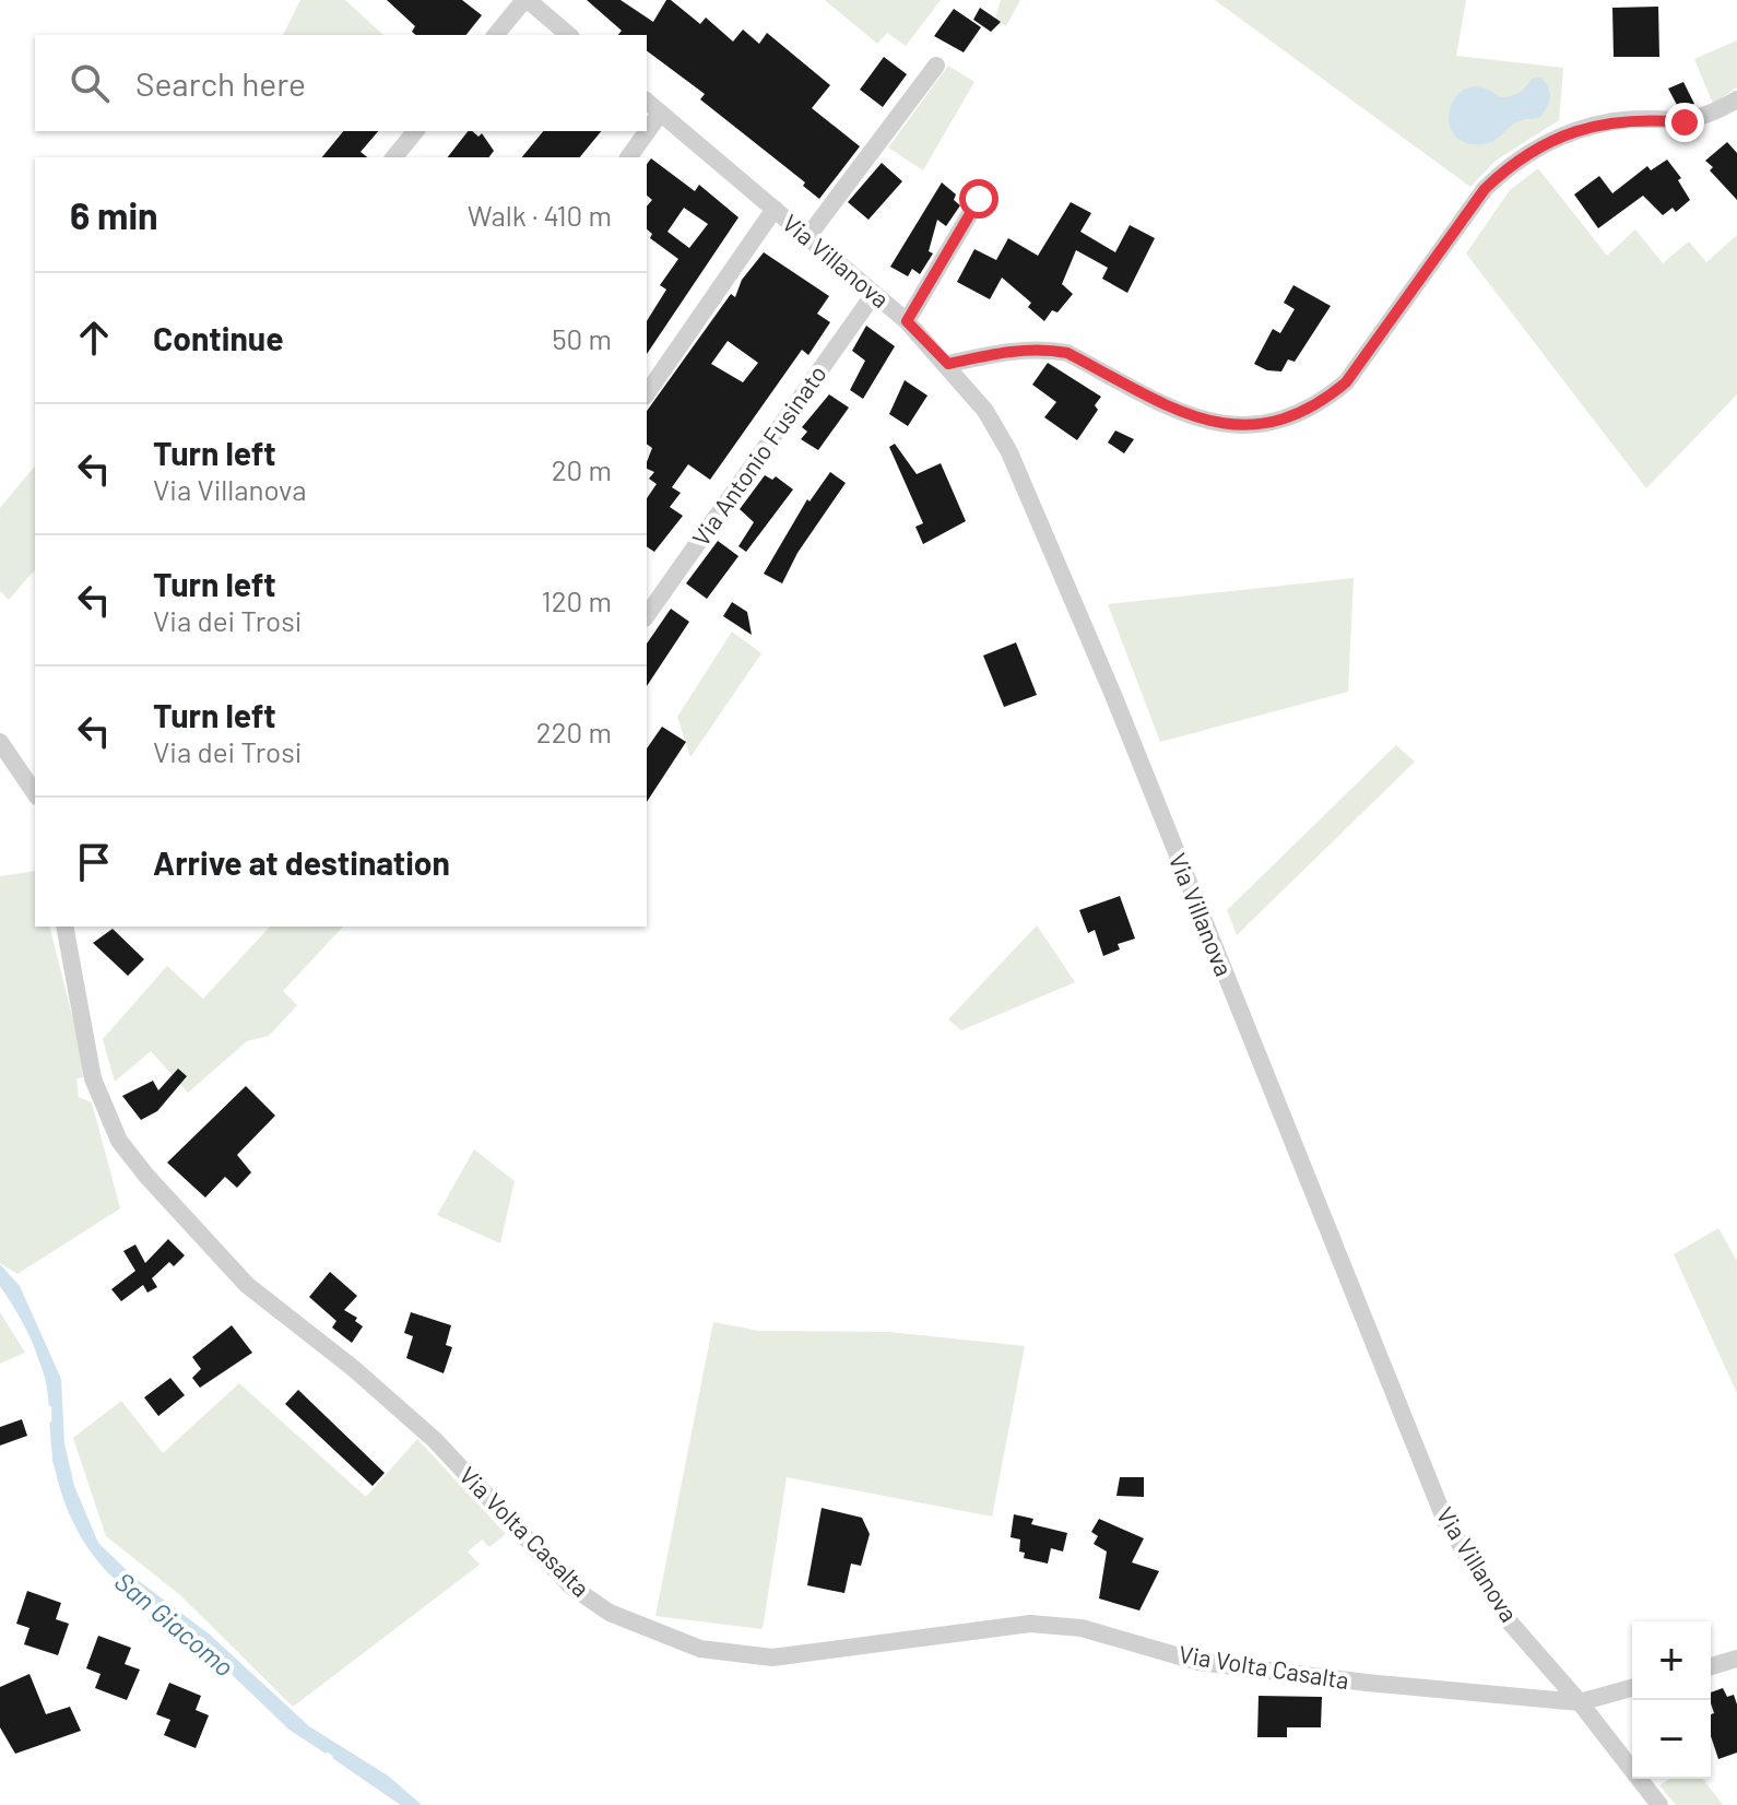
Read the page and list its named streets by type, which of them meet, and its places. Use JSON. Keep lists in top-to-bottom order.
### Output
{
  "streets": {
    "street": ["Via Villanova", "Via Antonio Fusinato", "Via Volta Casalta"]
  },
  "crossings": [
    ["Via Villanova", "Via Antonio Fusinato"],
    ["Via Villanova", "Via Volta Casalta"]
  ],
  "water": ["San Giacomo"],
  "page": {
    "search": "Search here",
    "heading": ["6 min", "Walk · 410 m"],
    "list": [
      ["Continue", "50 m"],
      ["Turn left", "Via Villanova", "20 m"],
      ["Turn left", "Via dei Trosi", "120 m"],
      ["Turn left", "Via dei Trosi", "220 m"],
      "Arrive at destination"
    ],
    "map_buttons": ["+", "−"]
  }
}
